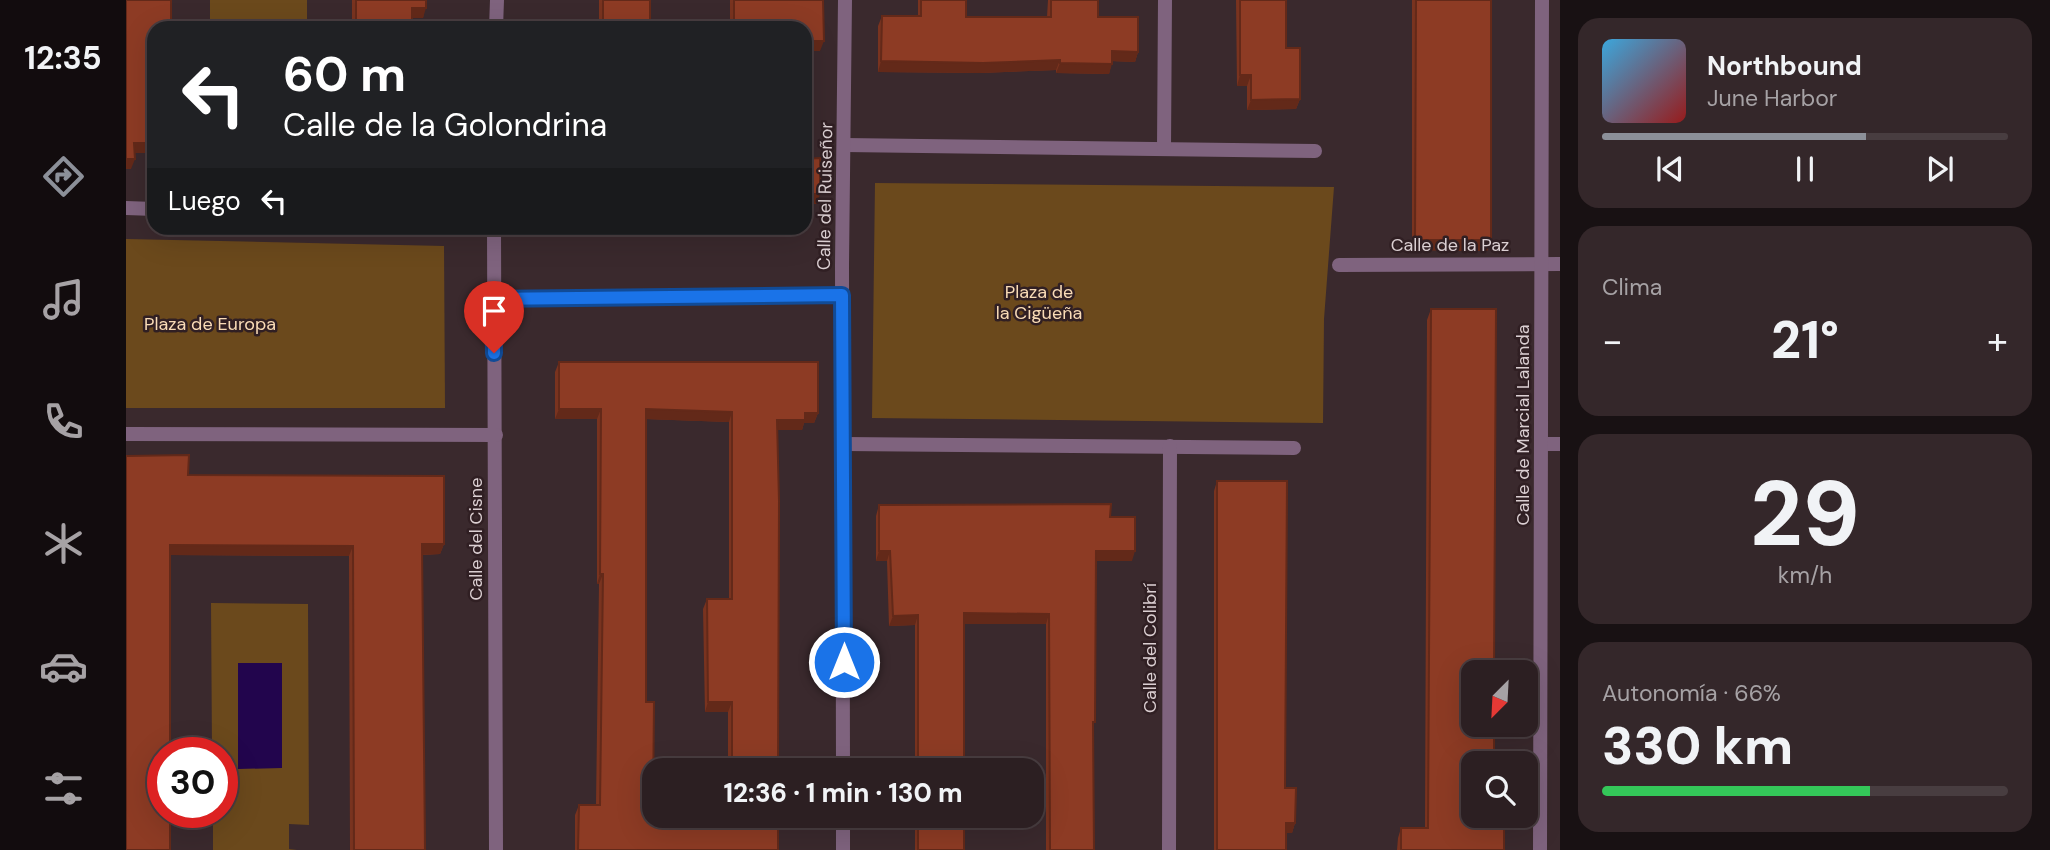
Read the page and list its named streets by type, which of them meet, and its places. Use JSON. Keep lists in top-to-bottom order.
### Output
{
  "streets": {
    "street": [
      "Calle del Ruiseñor",
      "Calle de la Paz",
      "Calle de Marcial Lalanda",
      "Calle del Cisne",
      "Calle del Colibrí"
    ]
  },
  "crossings": [
    ["Calle de la Paz", "Calle de Marcial Lalanda"]
  ],
  "parks": ["Plaza de la Cigüeña", "Plaza de Europa"],
  "north": "bottom left",
  "page": {
    "tabs": "12:35",
    "turn": ["60 m", "Calle de la Golondrina"],
    "song": ["Northbound", "June Harbor"],
    "then": "Luego",
    "tile": [
      "Clima",
      ["29", "km/h"],
      ["Autonomía · 66%", "330 km"]
    ],
    "heat": ["−", "21°", "+"],
    "limit": "30",
    "trip": "12:36 · 1 min · 130 m"
  }
}
